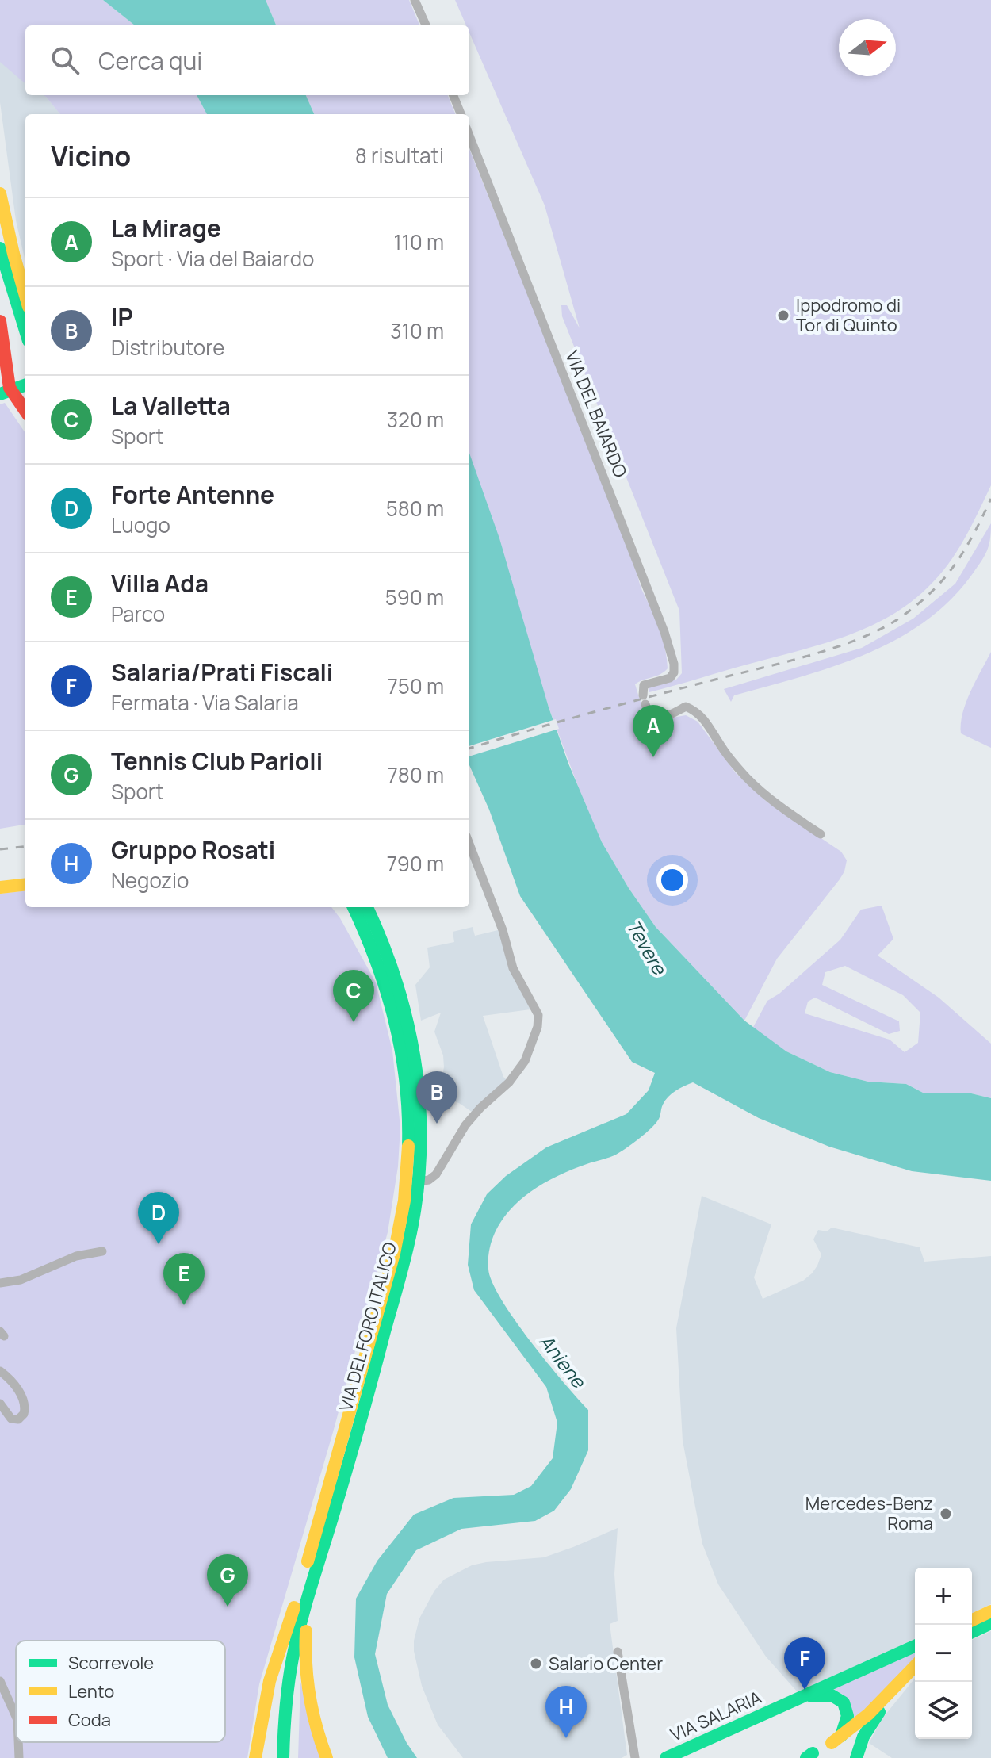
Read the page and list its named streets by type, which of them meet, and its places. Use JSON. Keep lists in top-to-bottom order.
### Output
{
  "streets": {
    "main road": ["VIA DEL FORO ITALICO", "VIA SALARIA"],
    "street": ["VIA DEL BAIARDO"]
  },
  "water": ["Tevere", "Aniene"],
  "places": ["Ippodromo di Tor di Quinto", "Mercedes-Benz Roma", "Salario Center"],
  "legend": ["Scorrevole", "Lento", "Coda"],
  "north": "right",
  "page": {
    "search": "Cerca qui",
    "heading": ["Vicino", "8 risultati"],
    "list": [
      {
        "mark": "A",
        "name": "La Mirage",
        "note": "Sport · Via del Baiardo",
        "value": "110 m"
      },
      {
        "mark": "B",
        "name": "IP",
        "note": "Distributore",
        "value": "310 m"
      },
      {
        "mark": "C",
        "name": "La Valletta",
        "note": "Sport",
        "value": "320 m"
      },
      {
        "mark": "D",
        "name": "Forte Antenne",
        "note": "Luogo",
        "value": "580 m"
      },
      {
        "mark": "E",
        "name": "Villa Ada",
        "note": "Parco",
        "value": "590 m"
      },
      {
        "mark": "F",
        "name": "Salaria/Prati Fiscali",
        "note": "Fermata · Via Salaria",
        "value": "750 m"
      },
      {
        "mark": "G",
        "name": "Tennis Club Parioli",
        "note": "Sport",
        "value": "780 m"
      },
      {
        "mark": "H",
        "name": "Gruppo Rosati",
        "note": "Negozio",
        "value": "790 m"
      }
    ],
    "pins": [
      "A",
      "C",
      "B",
      "D",
      "E",
      "G",
      "F",
      "H"
    ],
    "map_buttons": ["+", "−"]
  }
}
